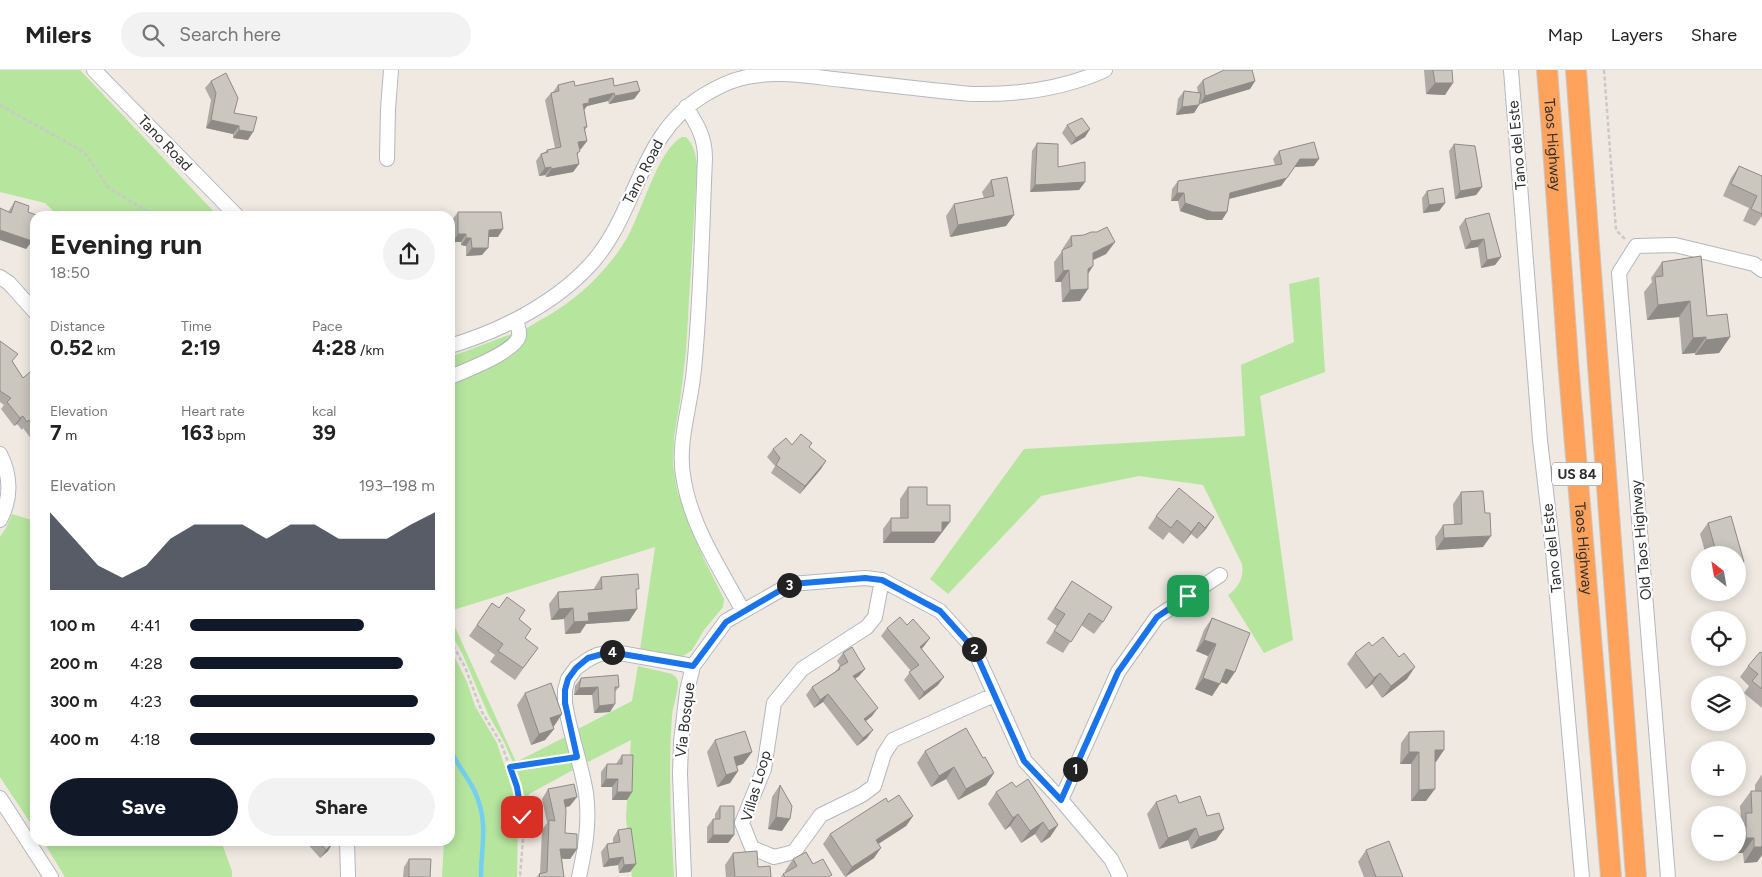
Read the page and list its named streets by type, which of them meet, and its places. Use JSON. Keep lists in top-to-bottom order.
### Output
{
  "streets": {
    "highway": ["Taos Highway", "US 84"],
    "street": [
      "Tano Road",
      "Tano del Este",
      "Old Taos Highway",
      "Via Bosque",
      "Villas Loop"
    ]
  },
  "crossings": [
    ["Via Bosque", "Villas Loop"]
  ],
  "north": "top left",
  "page": {
    "header": "Milers",
    "search": "Search here",
    "nav": ["Map", "Layers", "Share"],
    "heading": ["Evening run", "18:50"],
    "stats": [
      ["Distance", "0.52 km"],
      ["Time", "2:19"],
      ["Pace", "4:28 /km"],
      ["Elevation", "7 m"],
      ["Heart rate", "163 bpm"],
      ["kcal", "39"]
    ],
    "chart": ["Elevation", "193–198 m"],
    "map_buttons": ["+", "−"],
    "pins": [
      "3",
      "2",
      "4",
      "1"
    ],
    "list": [
      {
        "name": "100 m",
        "note": "4:41"
      },
      {
        "name": "200 m",
        "note": "4:28"
      },
      {
        "name": "300 m",
        "note": "4:23"
      },
      {
        "name": "400 m",
        "note": "4:18"
      }
    ],
    "buttons": ["Save", "Share"]
  }
}
